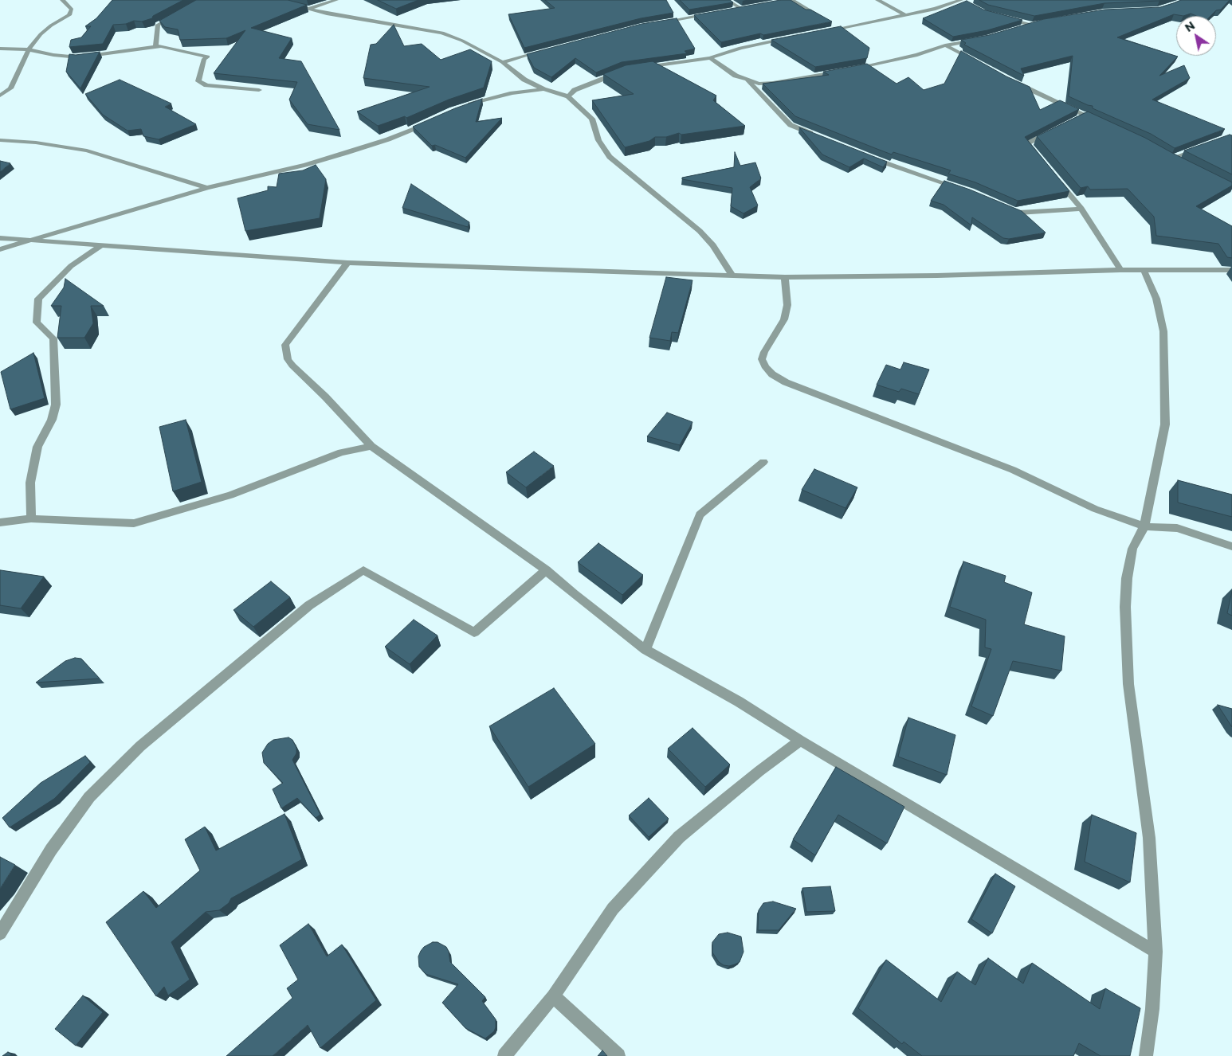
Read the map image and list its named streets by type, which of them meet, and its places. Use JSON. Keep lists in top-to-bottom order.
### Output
{
  "north": "top left"
}
